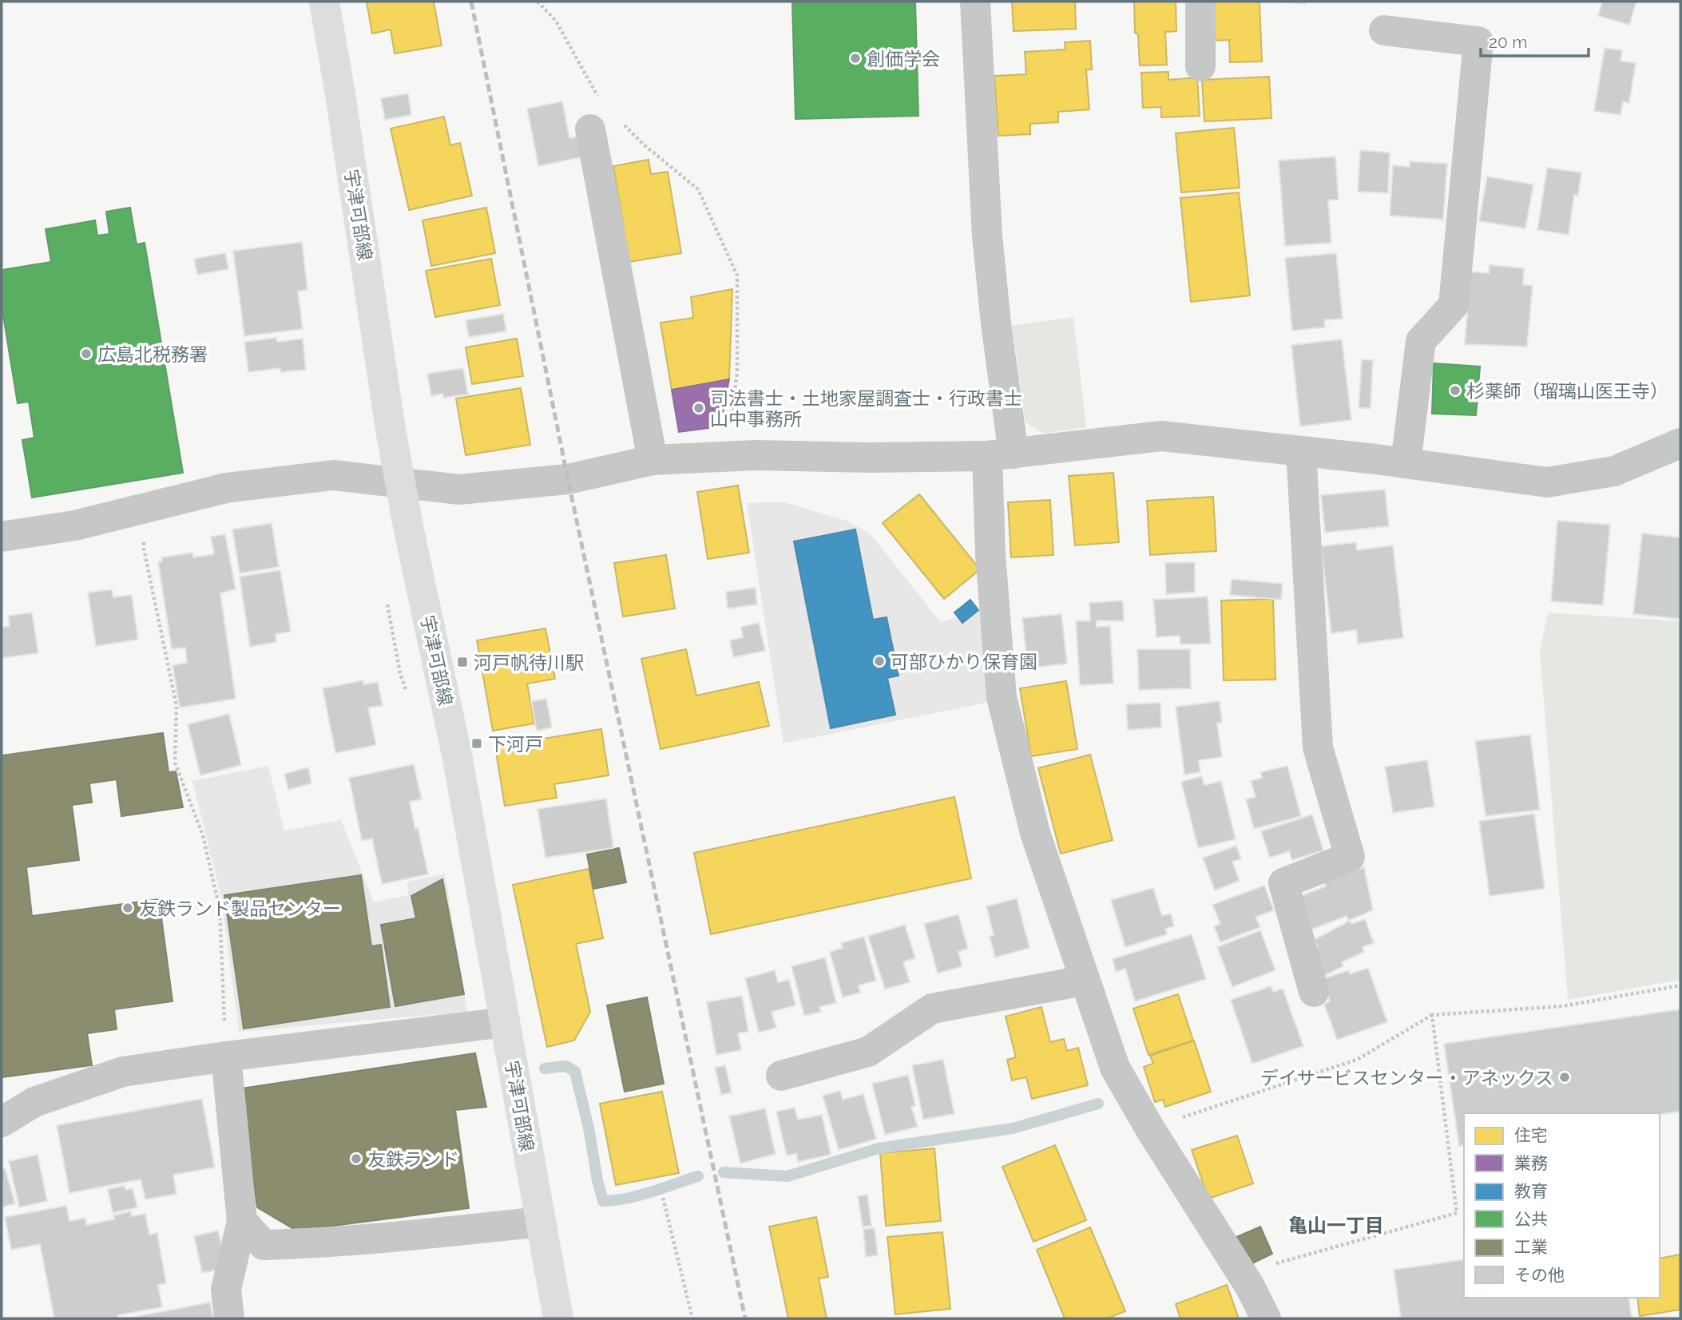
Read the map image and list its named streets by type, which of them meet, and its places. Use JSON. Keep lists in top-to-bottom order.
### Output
{
  "streets": {
    "main road": ["宇津可部線"]
  },
  "districts": ["亀山一丁目"],
  "places": {
    "other": [
      "創価学会",
      "広島北税務署",
      "杉薬師（瑠璃山医王寺）",
      "司法書士・土地家屋調査士・行政書士 山中事務所",
      "可部ひかり保育園",
      "友鉄ランド製品センター",
      "デイサービスセンター・アネックス",
      "友鉄ランド"
    ],
    "transit": ["河戸帆待川駅", "下河戸"]
  },
  "legend": [
    "住宅",
    "業務",
    "教育",
    "公共",
    "工業",
    "その他"
  ],
  "scale_bar": "20 m"
}
